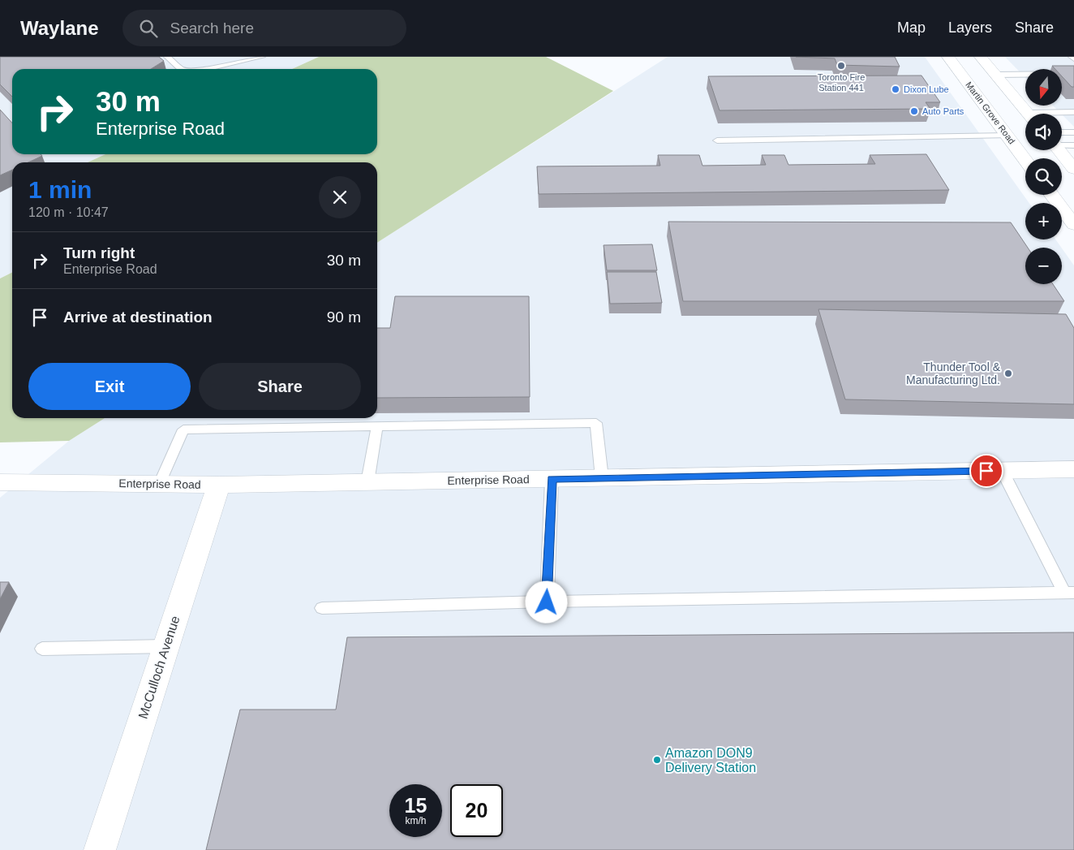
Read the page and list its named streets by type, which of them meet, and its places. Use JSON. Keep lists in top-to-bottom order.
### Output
{
  "streets": {
    "street": ["Martin Grove Road", "Enterprise Road", "McCulloch Avenue"]
  },
  "crossings": [
    ["Enterprise Road", "McCulloch Avenue"]
  ],
  "places": [
    "Toronto Fire Station 441",
    "Dixon Lube",
    "Auto Parts",
    "Thunder Tool & Manufacturing Ltd.",
    "Amazon DON9 Delivery Station"
  ],
  "north": "bottom",
  "page": {
    "header": "Waylane",
    "search": "Search here",
    "nav": ["Map", "Layers", "Share"],
    "map_buttons": ["+", "−"],
    "turn": ["30 m", "Enterprise Road"],
    "heading": ["1 min", "120 m · 10:47"],
    "list": [
      {
        "name": "Turn right",
        "note": "Enterprise Road",
        "value": "30 m"
      },
      {
        "name": "Arrive at destination",
        "value": "90 m"
      }
    ],
    "buttons": ["Exit", "Share"],
    "speed": "15 km/h",
    "limit": "20"
  }
}
